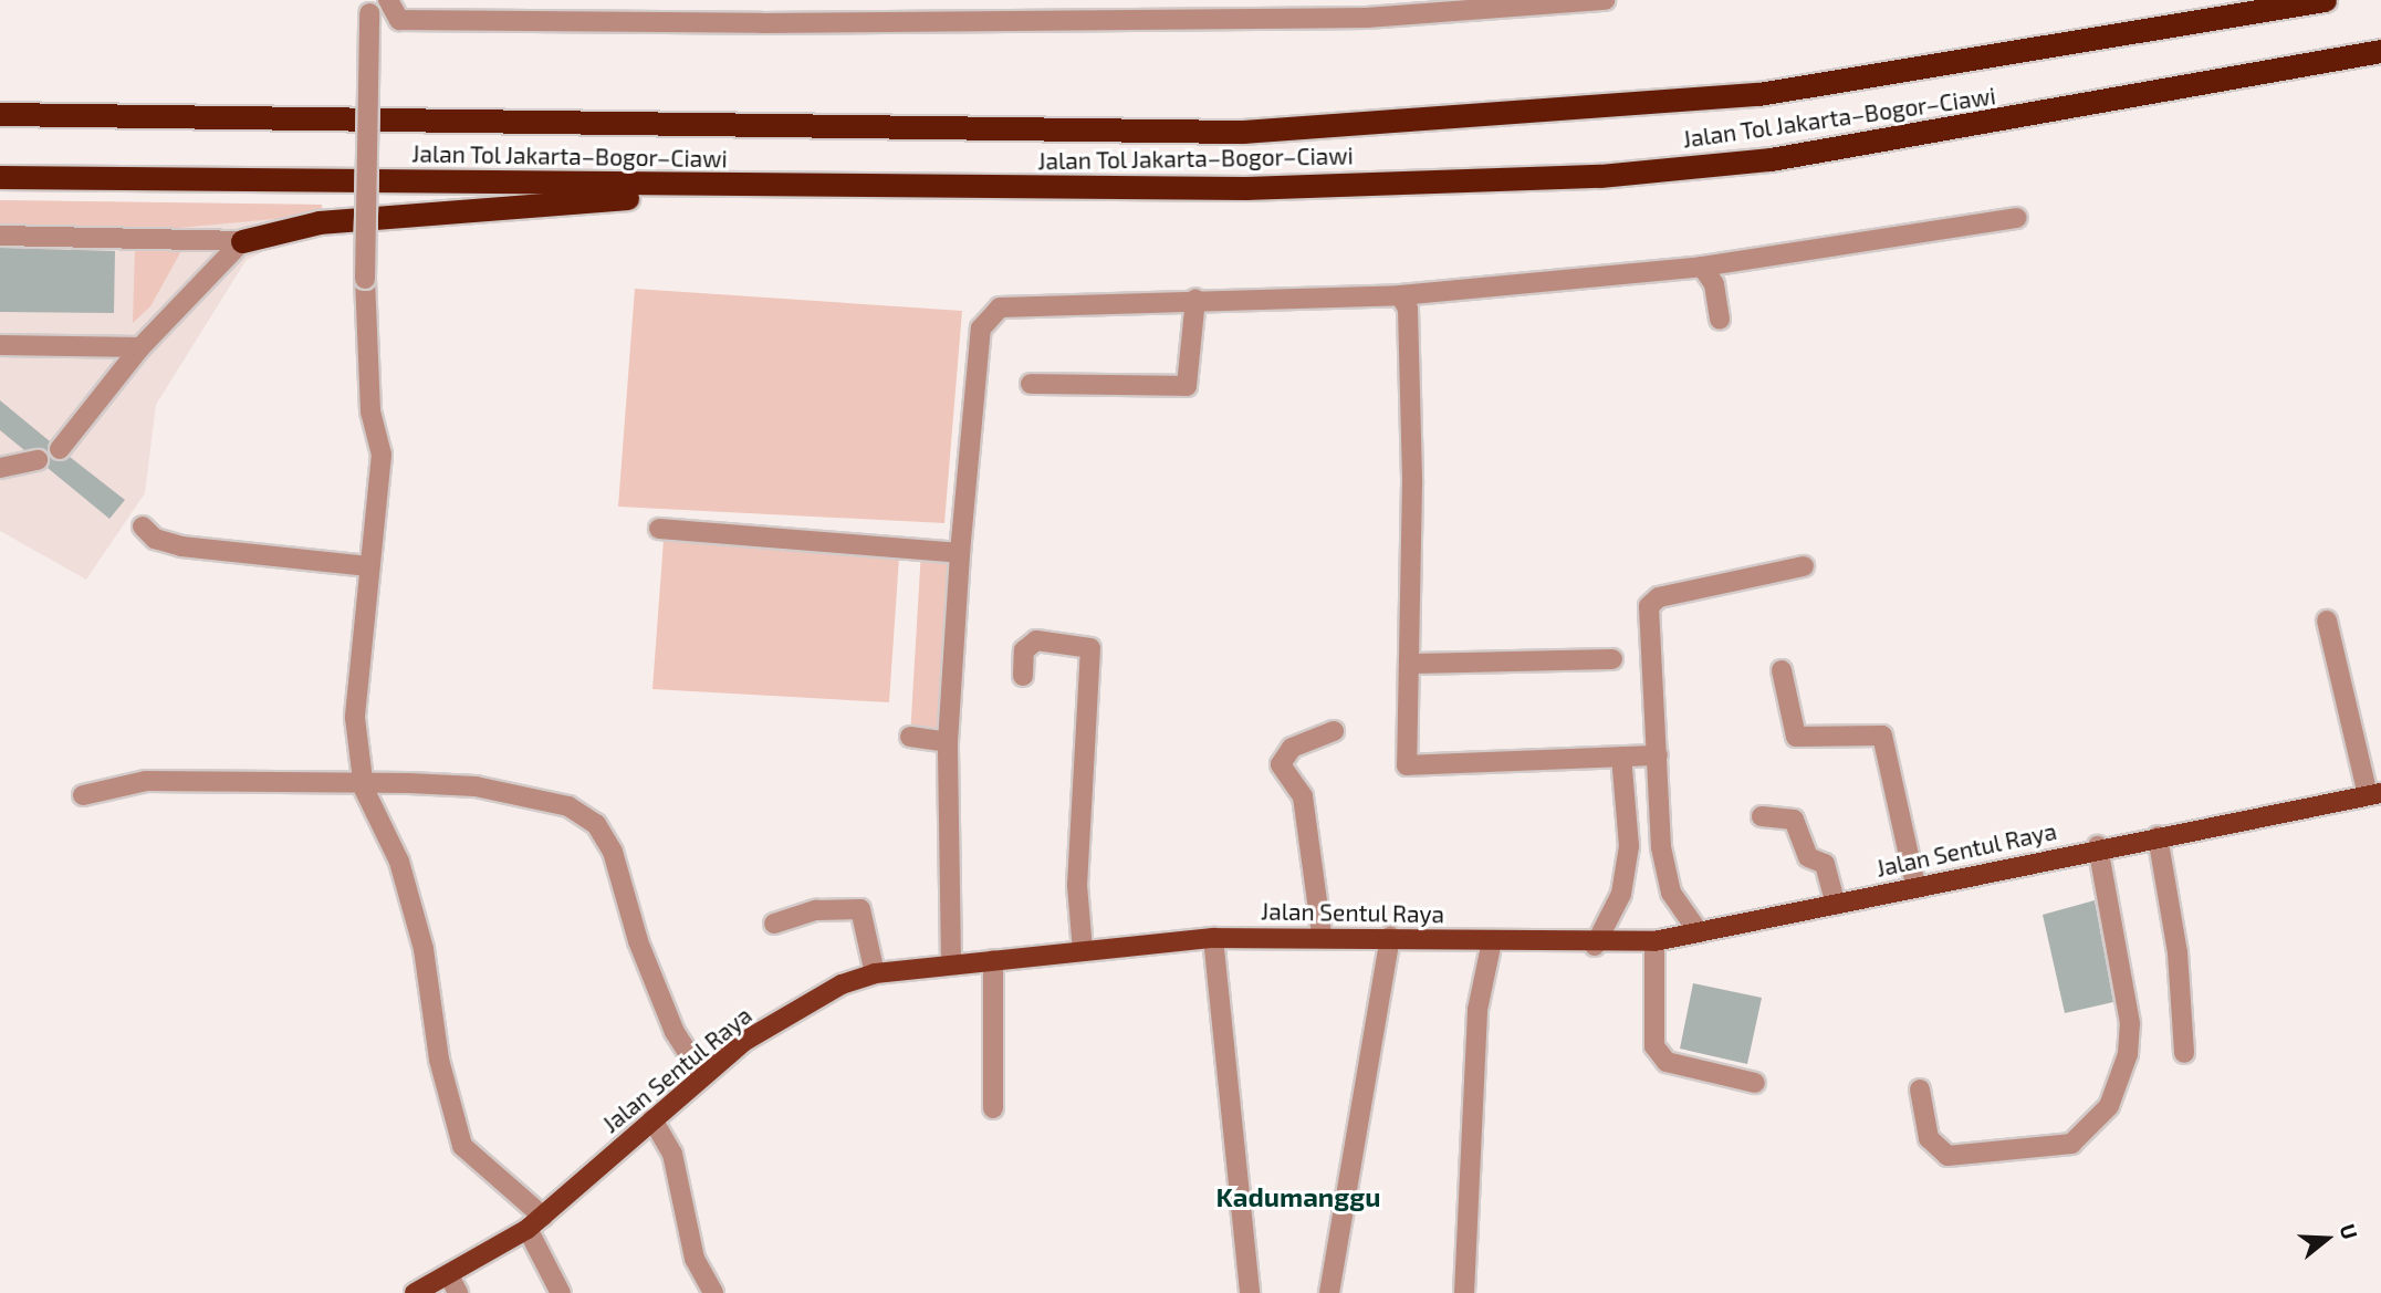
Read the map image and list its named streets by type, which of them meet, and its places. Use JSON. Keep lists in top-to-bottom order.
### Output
{
  "streets": {
    "highway": ["Jalan Tol Jakarta–Bogor–Ciawi"],
    "main road": ["Jalan Sentul Raya"]
  },
  "districts": ["Kadumanggu"],
  "north": "right"
}
